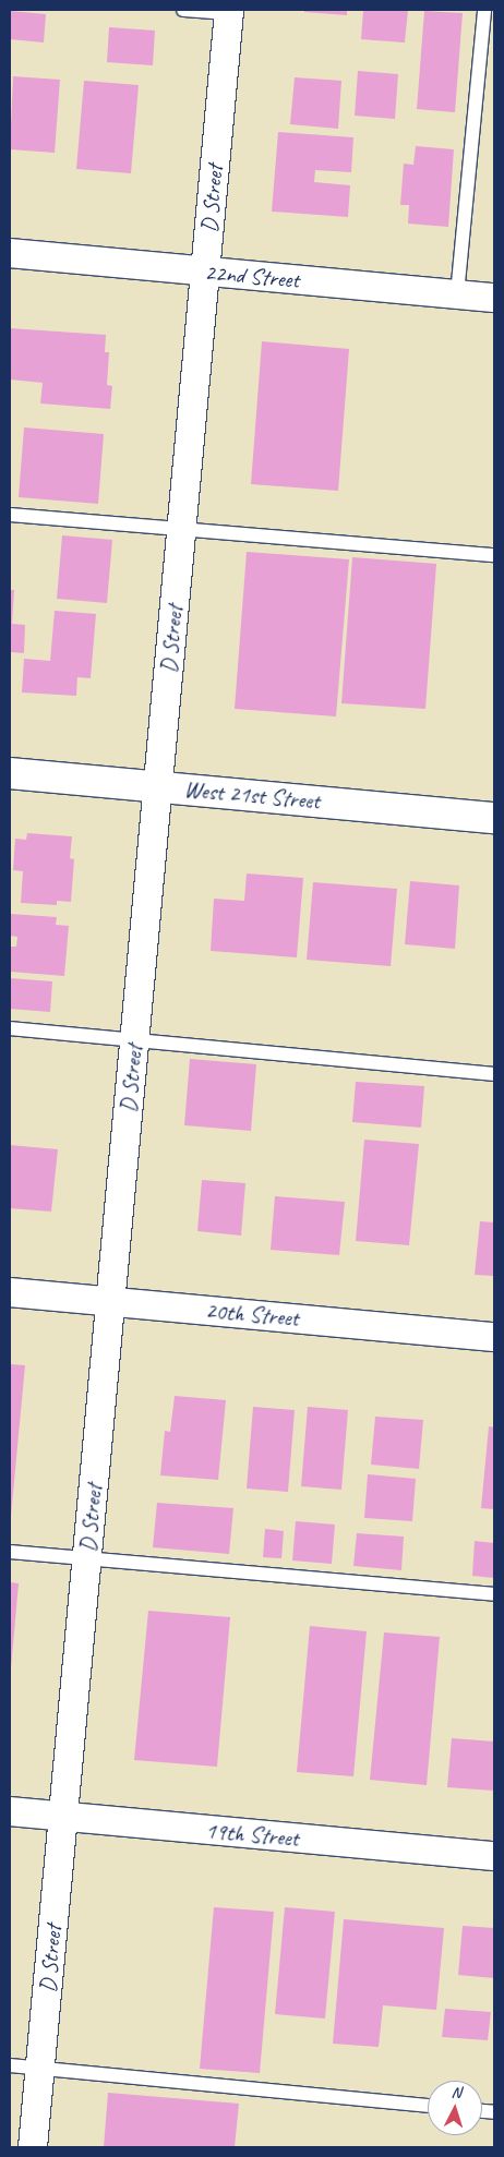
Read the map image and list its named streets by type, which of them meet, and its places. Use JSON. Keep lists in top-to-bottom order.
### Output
{
  "streets": {
    "street": [
      "D Street",
      "22nd Street",
      "West 21st Street",
      "20th Street",
      "19th Street"
    ]
  },
  "crossings": [
    ["D Street", "22nd Street"],
    ["D Street", "West 21st Street"],
    ["D Street", "20th Street"],
    ["D Street", "19th Street"]
  ],
  "north": "top"
}
